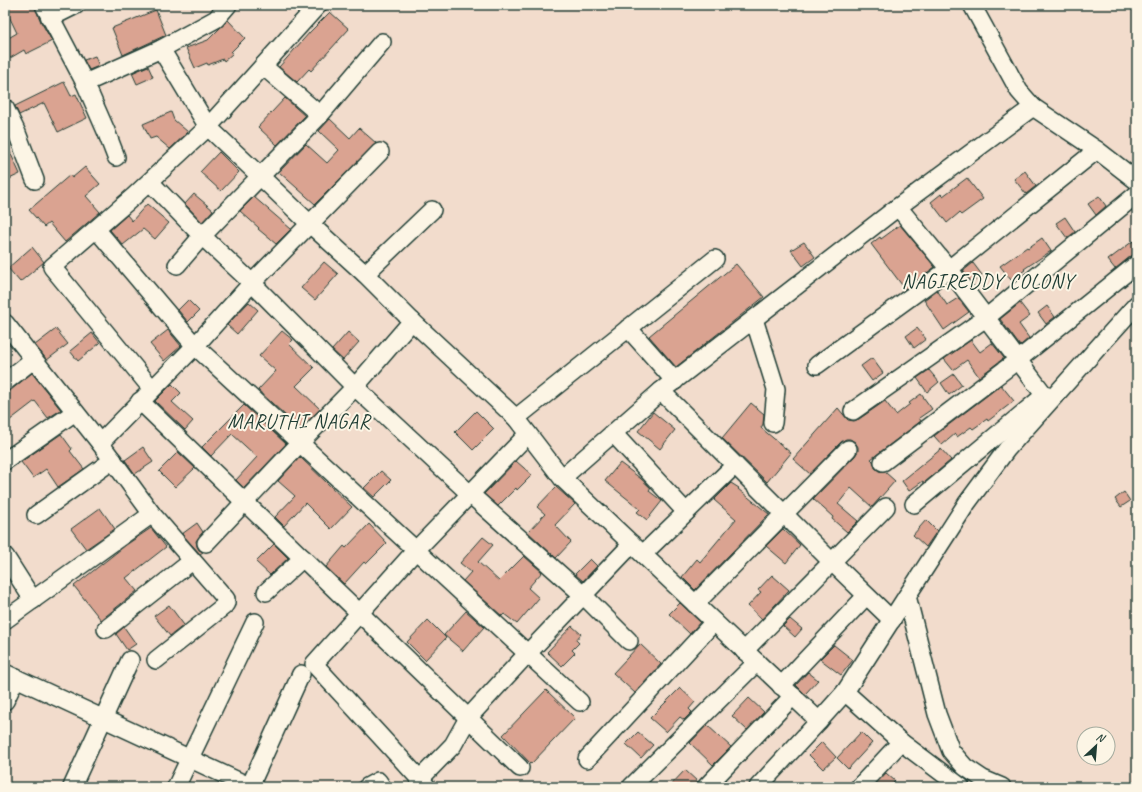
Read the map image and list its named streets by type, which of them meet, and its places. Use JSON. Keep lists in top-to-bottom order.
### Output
{
  "districts": ["NAGIREDDY COLONY", "MARUTHI NAGAR"],
  "north": "top right"
}
